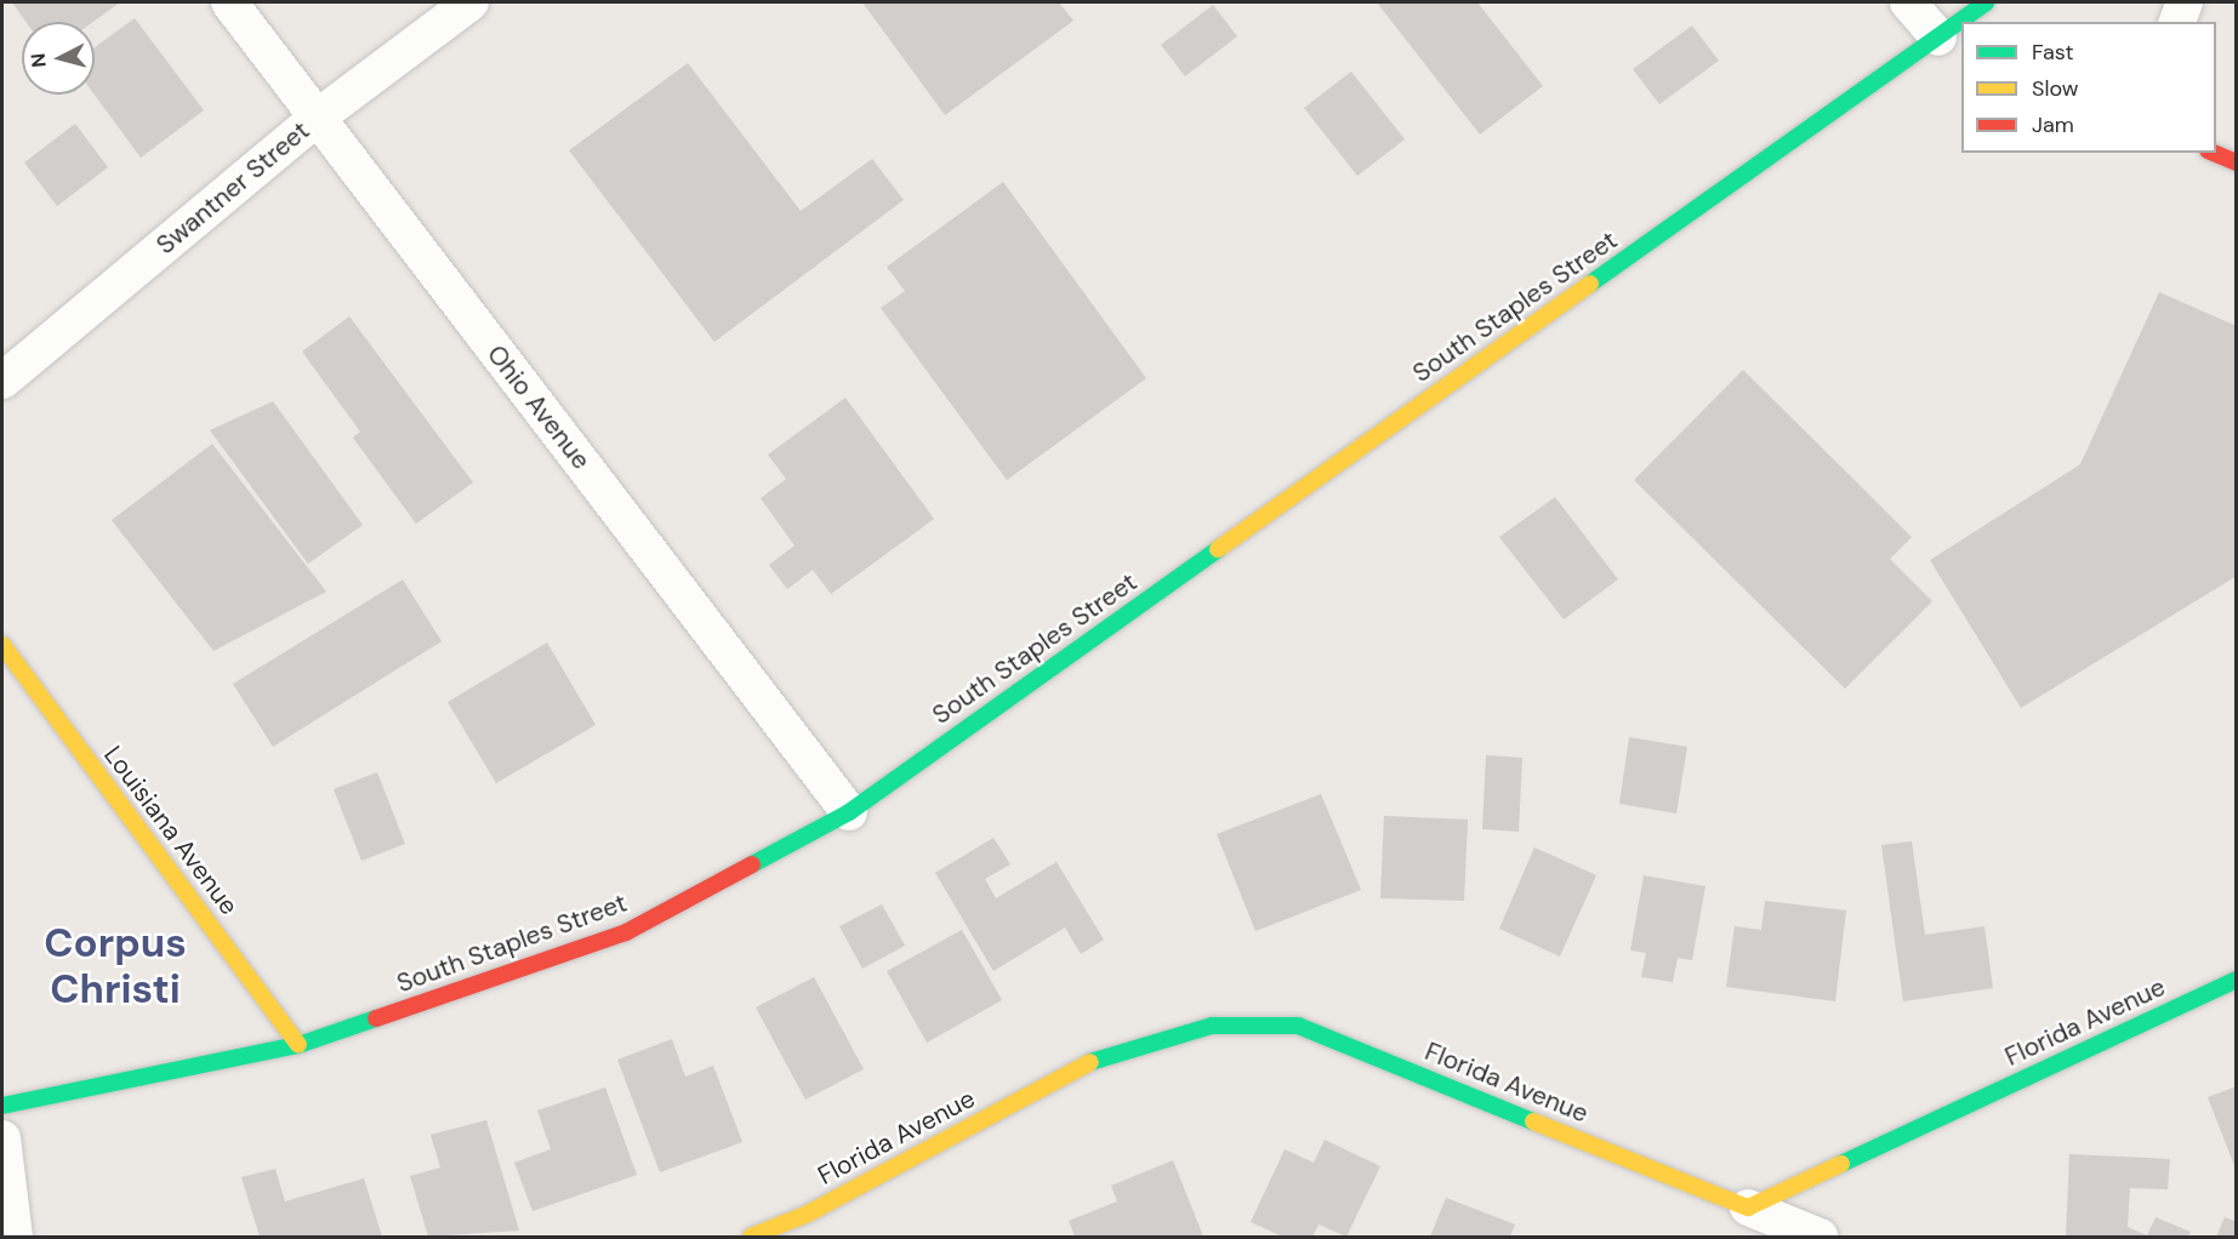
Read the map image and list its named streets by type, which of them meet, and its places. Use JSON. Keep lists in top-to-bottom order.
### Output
{
  "streets": {
    "main road": ["South Staples Street", "Louisiana Avenue", "Florida Avenue"],
    "street": ["Swantner Street", "Ohio Avenue"]
  },
  "crossings": [
    ["Swantner Street", "Ohio Avenue"],
    ["South Staples Street", "Ohio Avenue"],
    ["South Staples Street", "Louisiana Avenue"]
  ],
  "districts": ["Corpus Christi"],
  "legend": ["Fast", "Slow", "Jam"],
  "north": "left"
}
